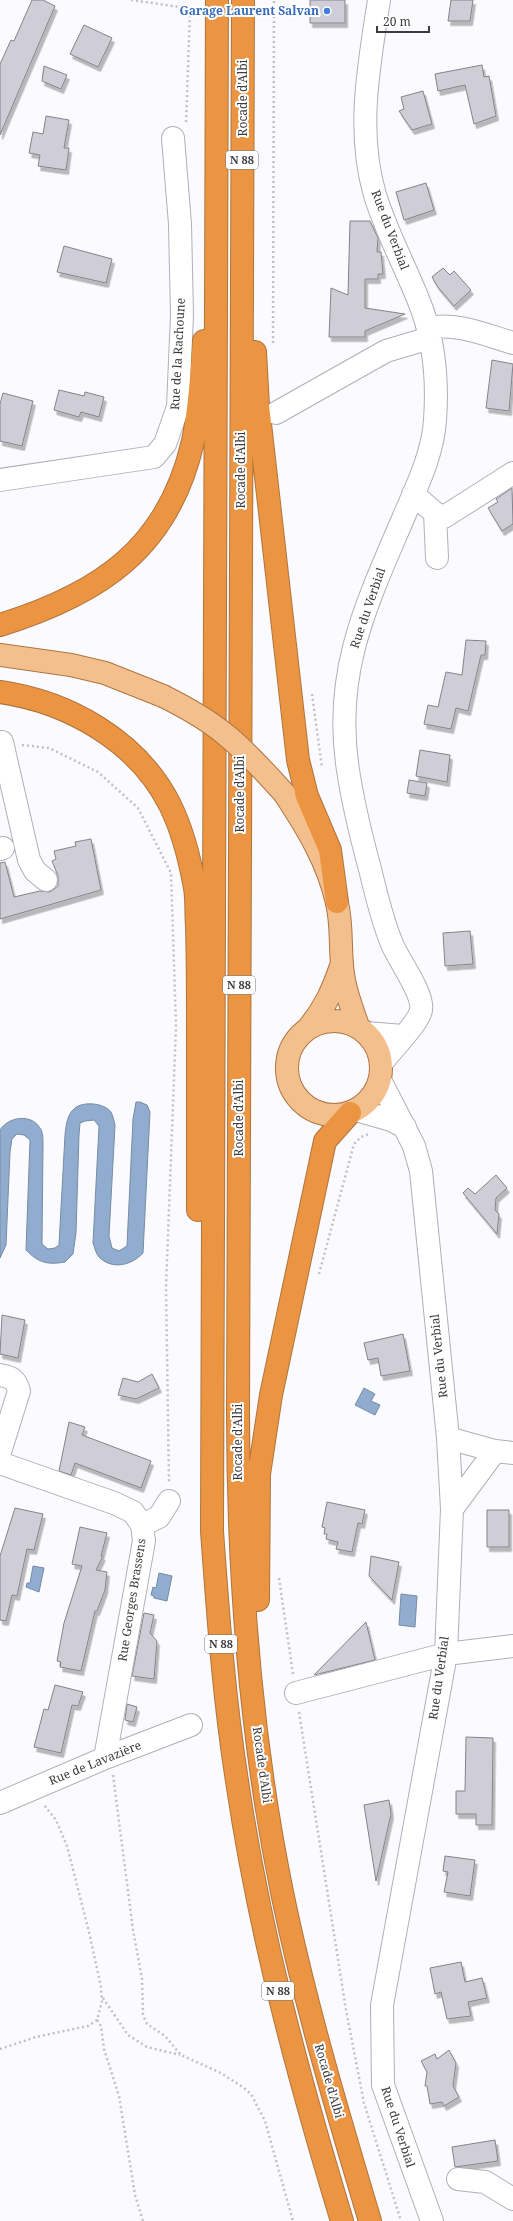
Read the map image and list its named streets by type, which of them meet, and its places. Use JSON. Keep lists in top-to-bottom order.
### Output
{
  "streets": {
    "highway": ["Rocade d'Albi", "N 88"],
    "street": [
      "Rue du Verbial",
      "Rue de la Rachoune",
      "Rue Georges Brassens",
      "Rue de Lavazière"
    ]
  },
  "crossings": [
    ["Rue Georges Brassens", "Rue de Lavazière"]
  ],
  "places": ["Garage Laurent Salvan"],
  "scale_bar": "20 m"
}
